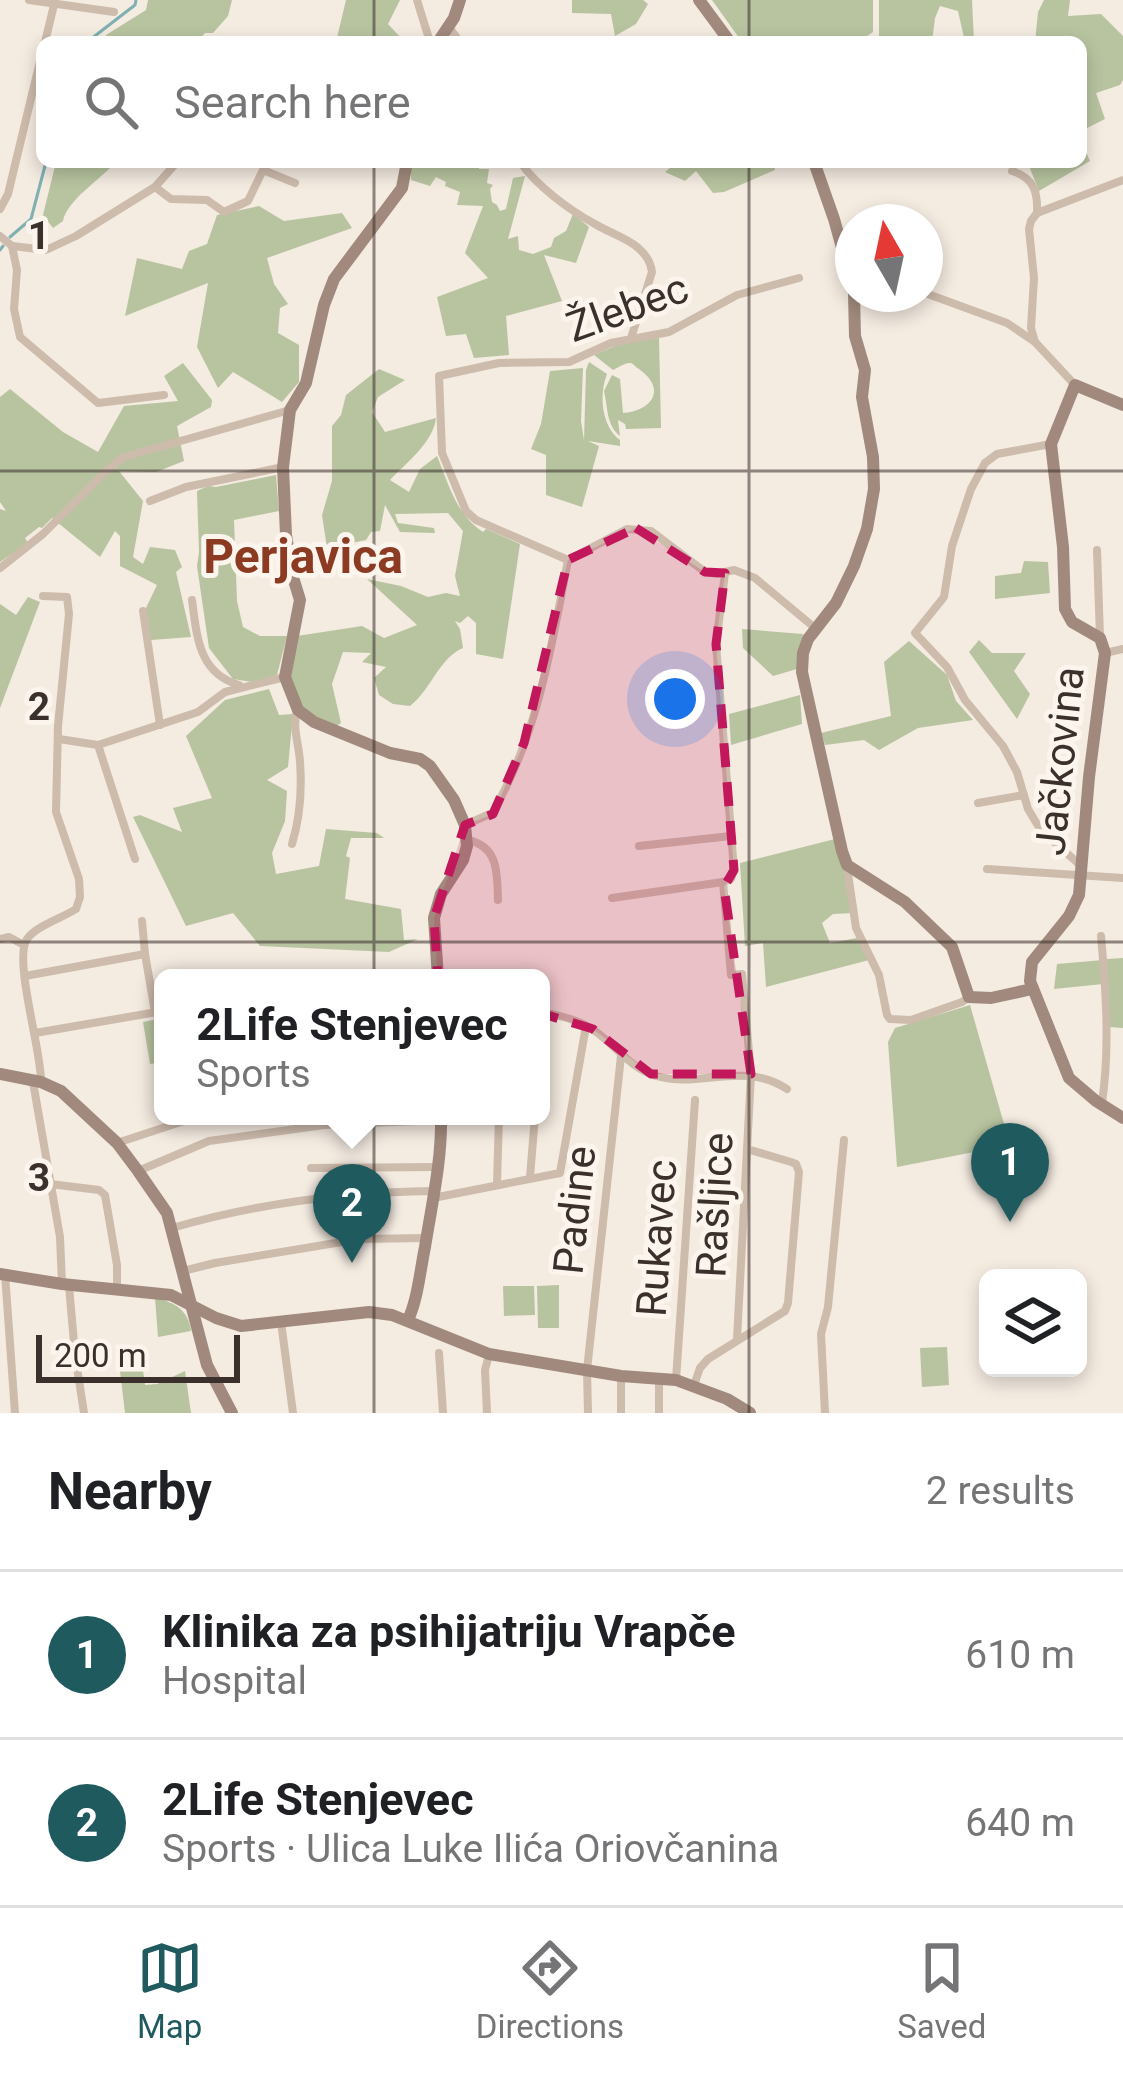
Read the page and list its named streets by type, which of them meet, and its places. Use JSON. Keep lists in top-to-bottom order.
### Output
{
  "streets": {
    "street": [
      "Žlebec",
      "Jačkovina",
      "Rašljice",
      "Padine",
      "Rukavec"
    ]
  },
  "districts": ["Perjavica"],
  "scale_bar": "200 m",
  "north": "top",
  "page": {
    "search": "Search here",
    "popup": ["2Life Stenjevec", "Sports"],
    "pins": ["1", "2"],
    "scale": "200 m",
    "heading": ["Nearby", "2 results"],
    "list": [
      {
        "mark": "1",
        "name": "Klinika za psihijatriju Vrapče",
        "note": "Hospital",
        "value": "610 m"
      },
      {
        "mark": "2",
        "name": "2Life Stenjevec",
        "note": "Sports · Ulica Luke Ilića Oriovčanina",
        "value": "640 m"
      }
    ],
    "nav": ["Map", "Directions", "Saved"]
  },
  "grid": {
    "rows": ["1", "2", "3"]
  }
}
